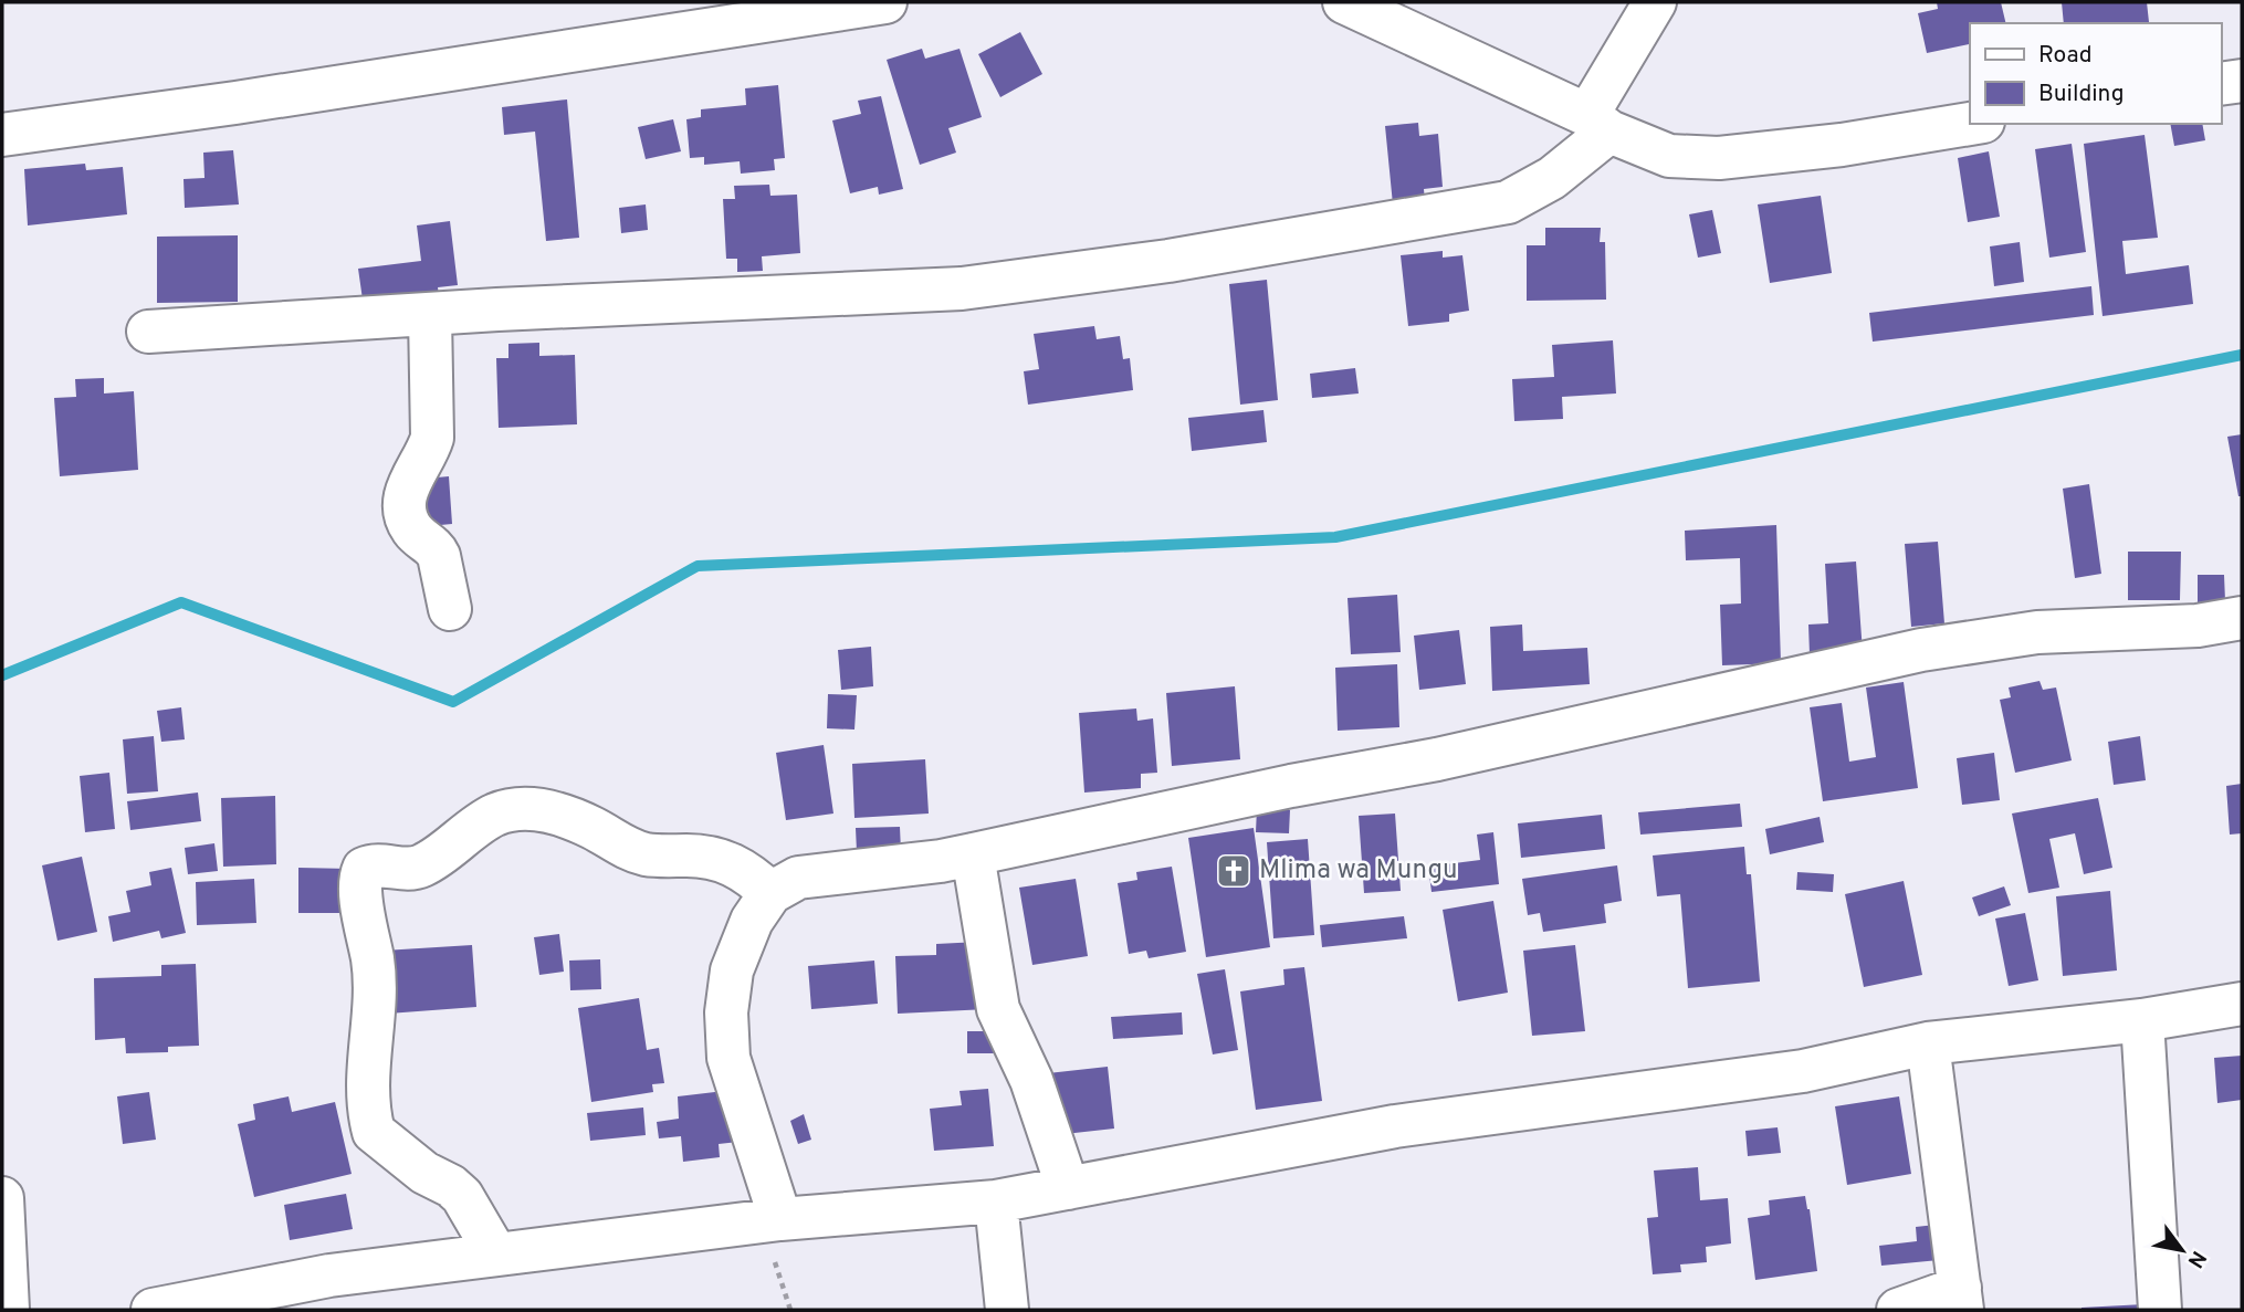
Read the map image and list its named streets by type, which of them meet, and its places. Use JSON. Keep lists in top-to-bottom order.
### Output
{
  "places": {
    "church": ["Mlima wa Mungu"]
  },
  "legend": ["Road", "Building"],
  "north": "bottom right"
}
